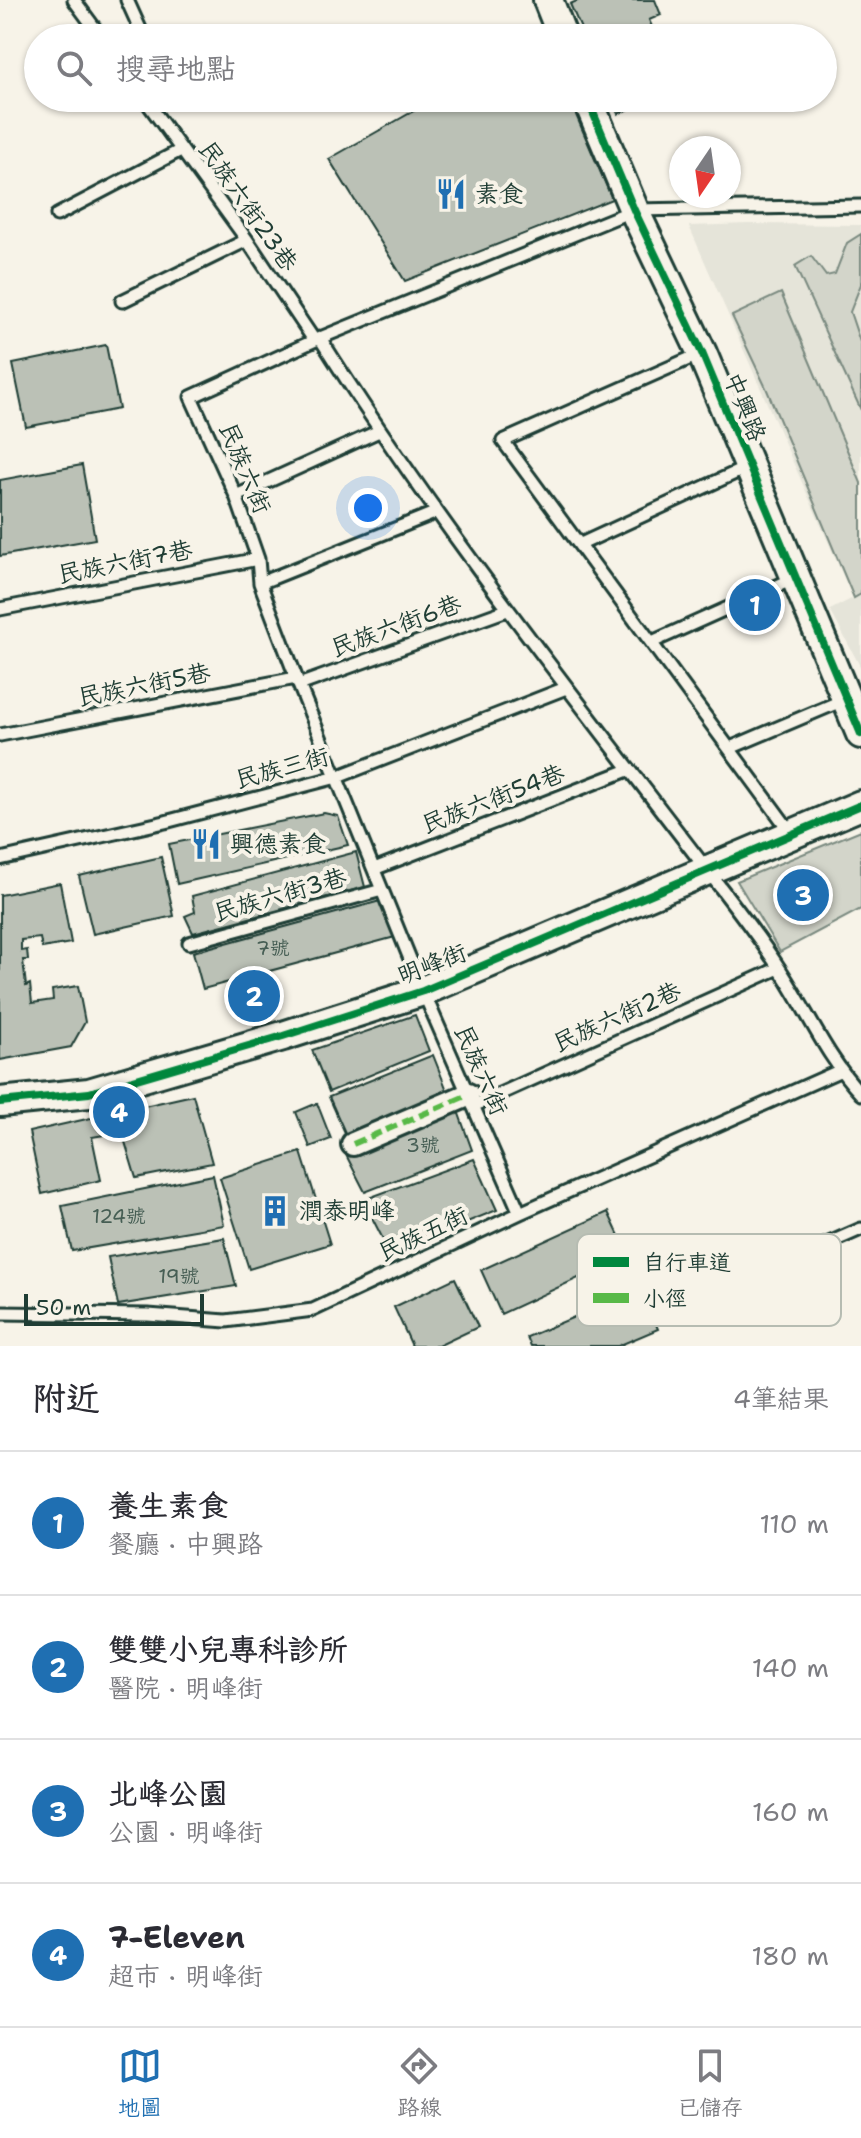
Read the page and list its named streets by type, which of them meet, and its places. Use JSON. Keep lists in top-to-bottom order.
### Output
{
  "streets": {
    "street": ["中興路", "明峰街"],
    "lane": [
      "民族六街23巷",
      "民族六街",
      "民族六街7巷",
      "民族六街6巷",
      "民族六街5巷",
      "民族三街",
      "民族六街54巷",
      "民族六街3巷",
      "民族六街2巷",
      "民族五街"
    ]
  },
  "crossings": [
    ["民族六街23巷", "民族六街"],
    ["民族六街23巷", "民族六街6巷"],
    ["民族六街23巷", "民族三街"],
    ["民族六街23巷", "民族六街54巷"],
    ["民族六街23巷", "明峰街"],
    ["民族六街23巷", "民族六街2巷"],
    ["民族六街23巷", "民族五街"],
    ["中興路", "民族六街"],
    ["民族六街", "民族六街7巷"],
    ["民族六街", "民族六街6巷"],
    ["民族六街", "民族六街5巷"],
    ["民族六街", "民族三街"],
    ["民族六街", "民族六街54巷"],
    ["民族六街", "民族六街3巷"],
    ["民族六街", "明峰街"],
    ["民族六街", "民族六街2巷"],
    ["民族六街", "民族五街"],
    ["民族六街6巷", "民族六街5巷"]
  ],
  "places": {
    "restaurant": ["素食", "興德素食"],
    "building": ["潤泰明峰"]
  },
  "house_numbers": [
    "7號",
    "3號",
    "124號",
    "19號"
  ],
  "legend": ["自行車道", "小徑"],
  "scale_bar": "50 m",
  "north": "bottom",
  "page": {
    "search": "搜尋地點",
    "pins": [
      "1",
      "3",
      "2",
      "4"
    ],
    "scale": "50 m",
    "heading": ["附近", "4筆結果"],
    "list": [
      {
        "mark": "1",
        "name": "養生素食",
        "note": "餐廳 · 中興路",
        "value": "110 m"
      },
      {
        "mark": "2",
        "name": "雙雙小兒專科診所",
        "note": "醫院 · 明峰街",
        "value": "140 m"
      },
      {
        "mark": "3",
        "name": "北峰公園",
        "note": "公園 · 明峰街",
        "value": "160 m"
      },
      {
        "mark": "4",
        "name": "7-Eleven",
        "note": "超市 · 明峰街",
        "value": "180 m"
      }
    ],
    "nav": ["地圖", "路線", "已儲存"]
  }
}
